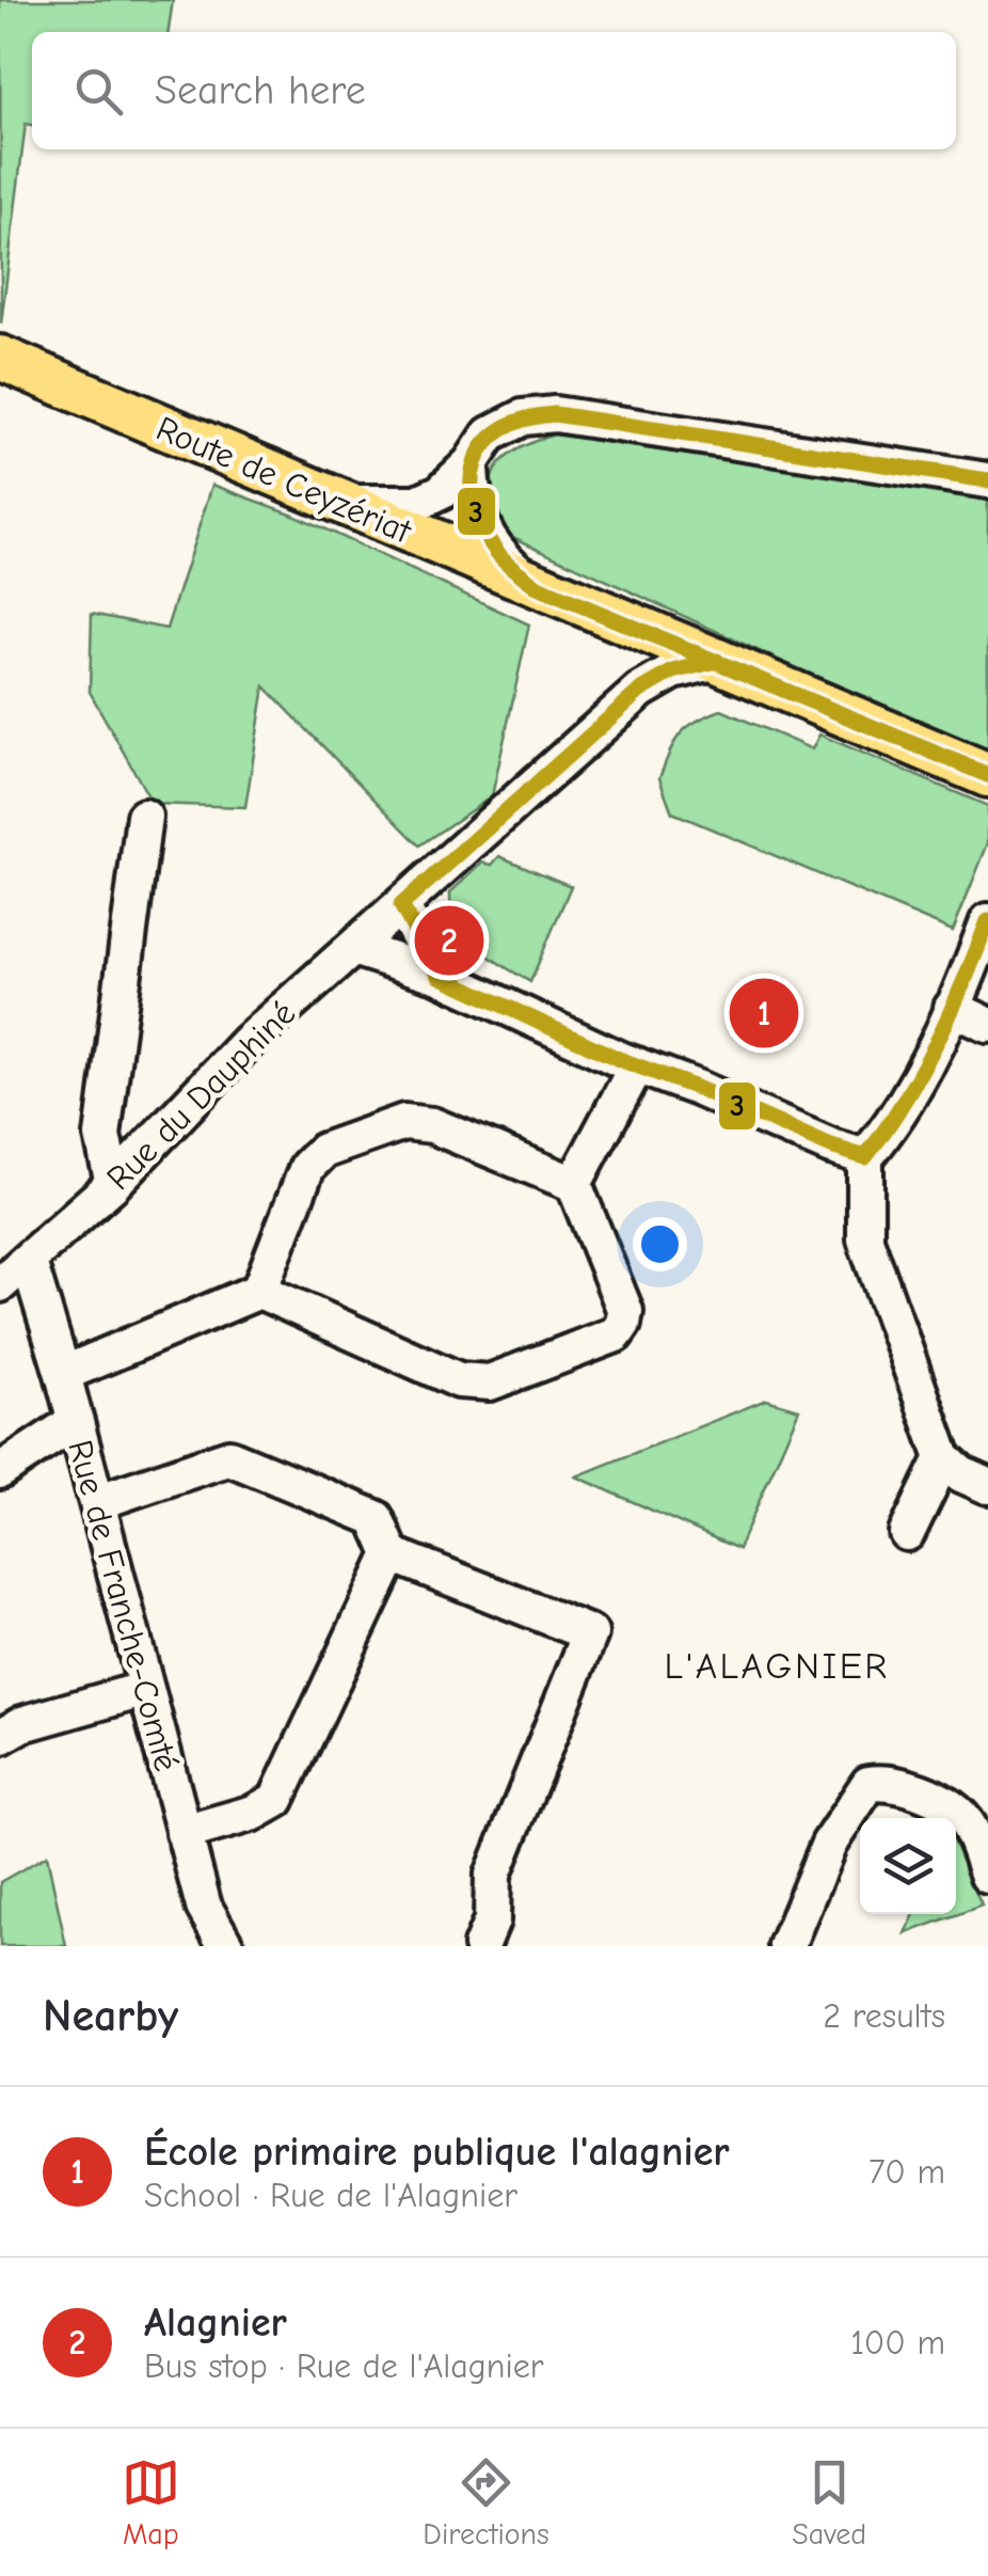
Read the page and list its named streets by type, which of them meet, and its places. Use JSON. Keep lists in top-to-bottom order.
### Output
{
  "streets": {
    "main road": ["Route de Ceyzériat"],
    "street": ["Rue du Dauphiné", "Rue de Franche-Comté"]
  },
  "crossings": [
    ["Route de Ceyzériat", "Rue du Dauphiné"],
    ["Rue du Dauphiné", "Rue de Franche-Comté"]
  ],
  "districts": ["L'ALAGNIER"],
  "lines": ["transit line 3"],
  "page": {
    "search": "Search here",
    "pins": ["2", "1"],
    "heading": ["Nearby", "2 results"],
    "list": [
      {
        "mark": "1",
        "name": "École primaire publique l'alagnier",
        "note": "School · Rue de l'Alagnier",
        "value": "70 m"
      },
      {
        "mark": "2",
        "name": "Alagnier",
        "note": "Bus stop · Rue de l'Alagnier",
        "value": "100 m"
      }
    ],
    "nav": ["Map", "Directions", "Saved"]
  }
}
